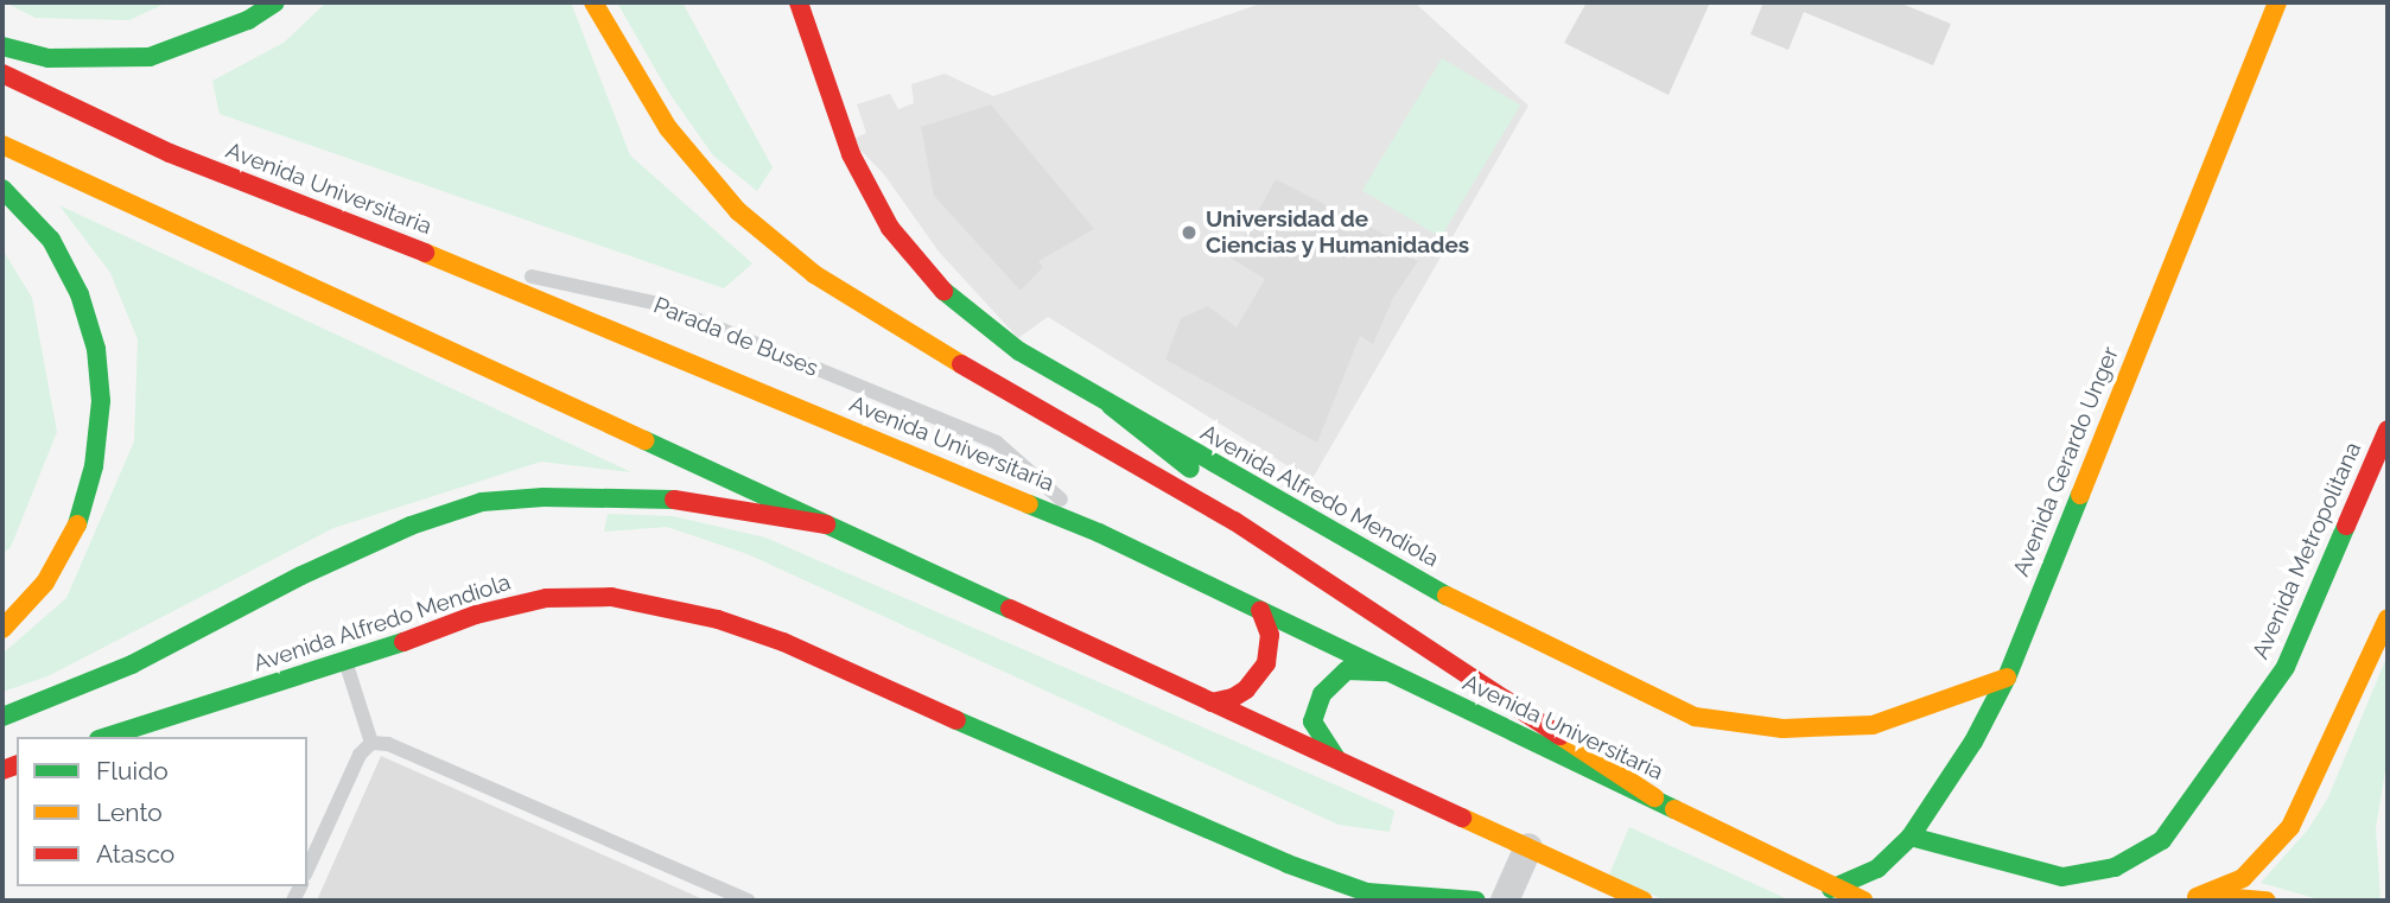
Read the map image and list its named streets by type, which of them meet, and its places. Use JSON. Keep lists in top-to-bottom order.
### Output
{
  "streets": {
    "main road": [
      "Avenida Universitaria",
      "Avenida Gerardo Unger",
      "Avenida Alfredo Mendiola",
      "Avenida Metropolitana"
    ],
    "lane": ["Parada de Buses"]
  },
  "crossings": [
    ["Avenida Universitaria", "Parada de Buses"],
    ["Avenida Universitaria", "Avenida Gerardo Unger"],
    ["Avenida Gerardo Unger", "Avenida Alfredo Mendiola"],
    ["Avenida Gerardo Unger", "Avenida Metropolitana"]
  ],
  "places": ["Universidad de Ciencias y Humanidades"],
  "legend": ["Fluido", "Lento", "Atasco"]
}
